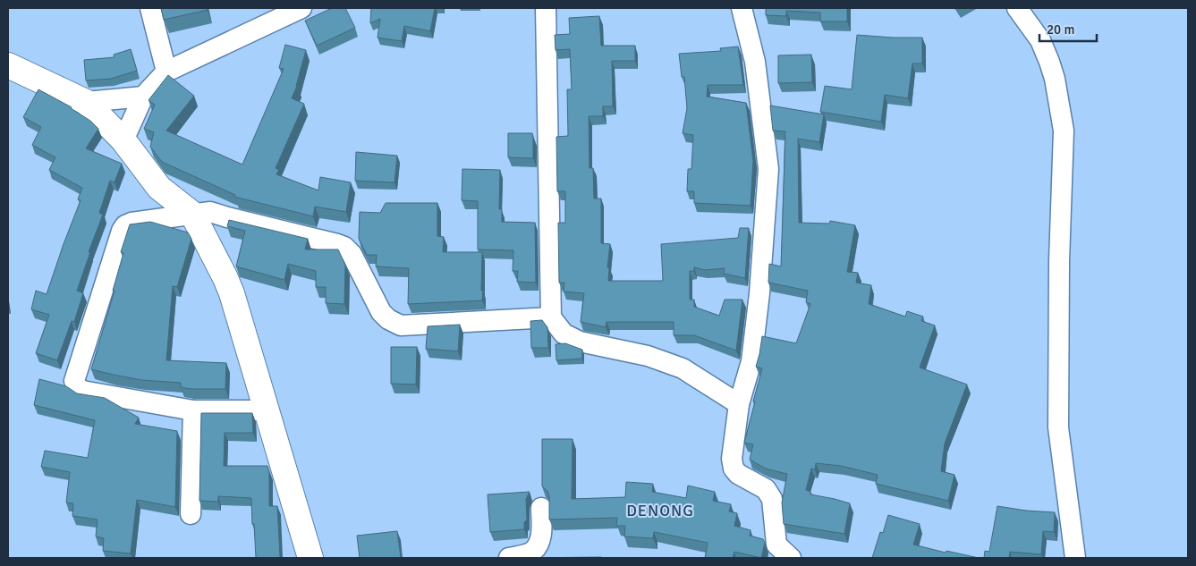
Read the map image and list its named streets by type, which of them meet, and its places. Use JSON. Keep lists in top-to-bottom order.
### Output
{
  "districts": ["DENONG"],
  "scale_bar": "20 m"
}
